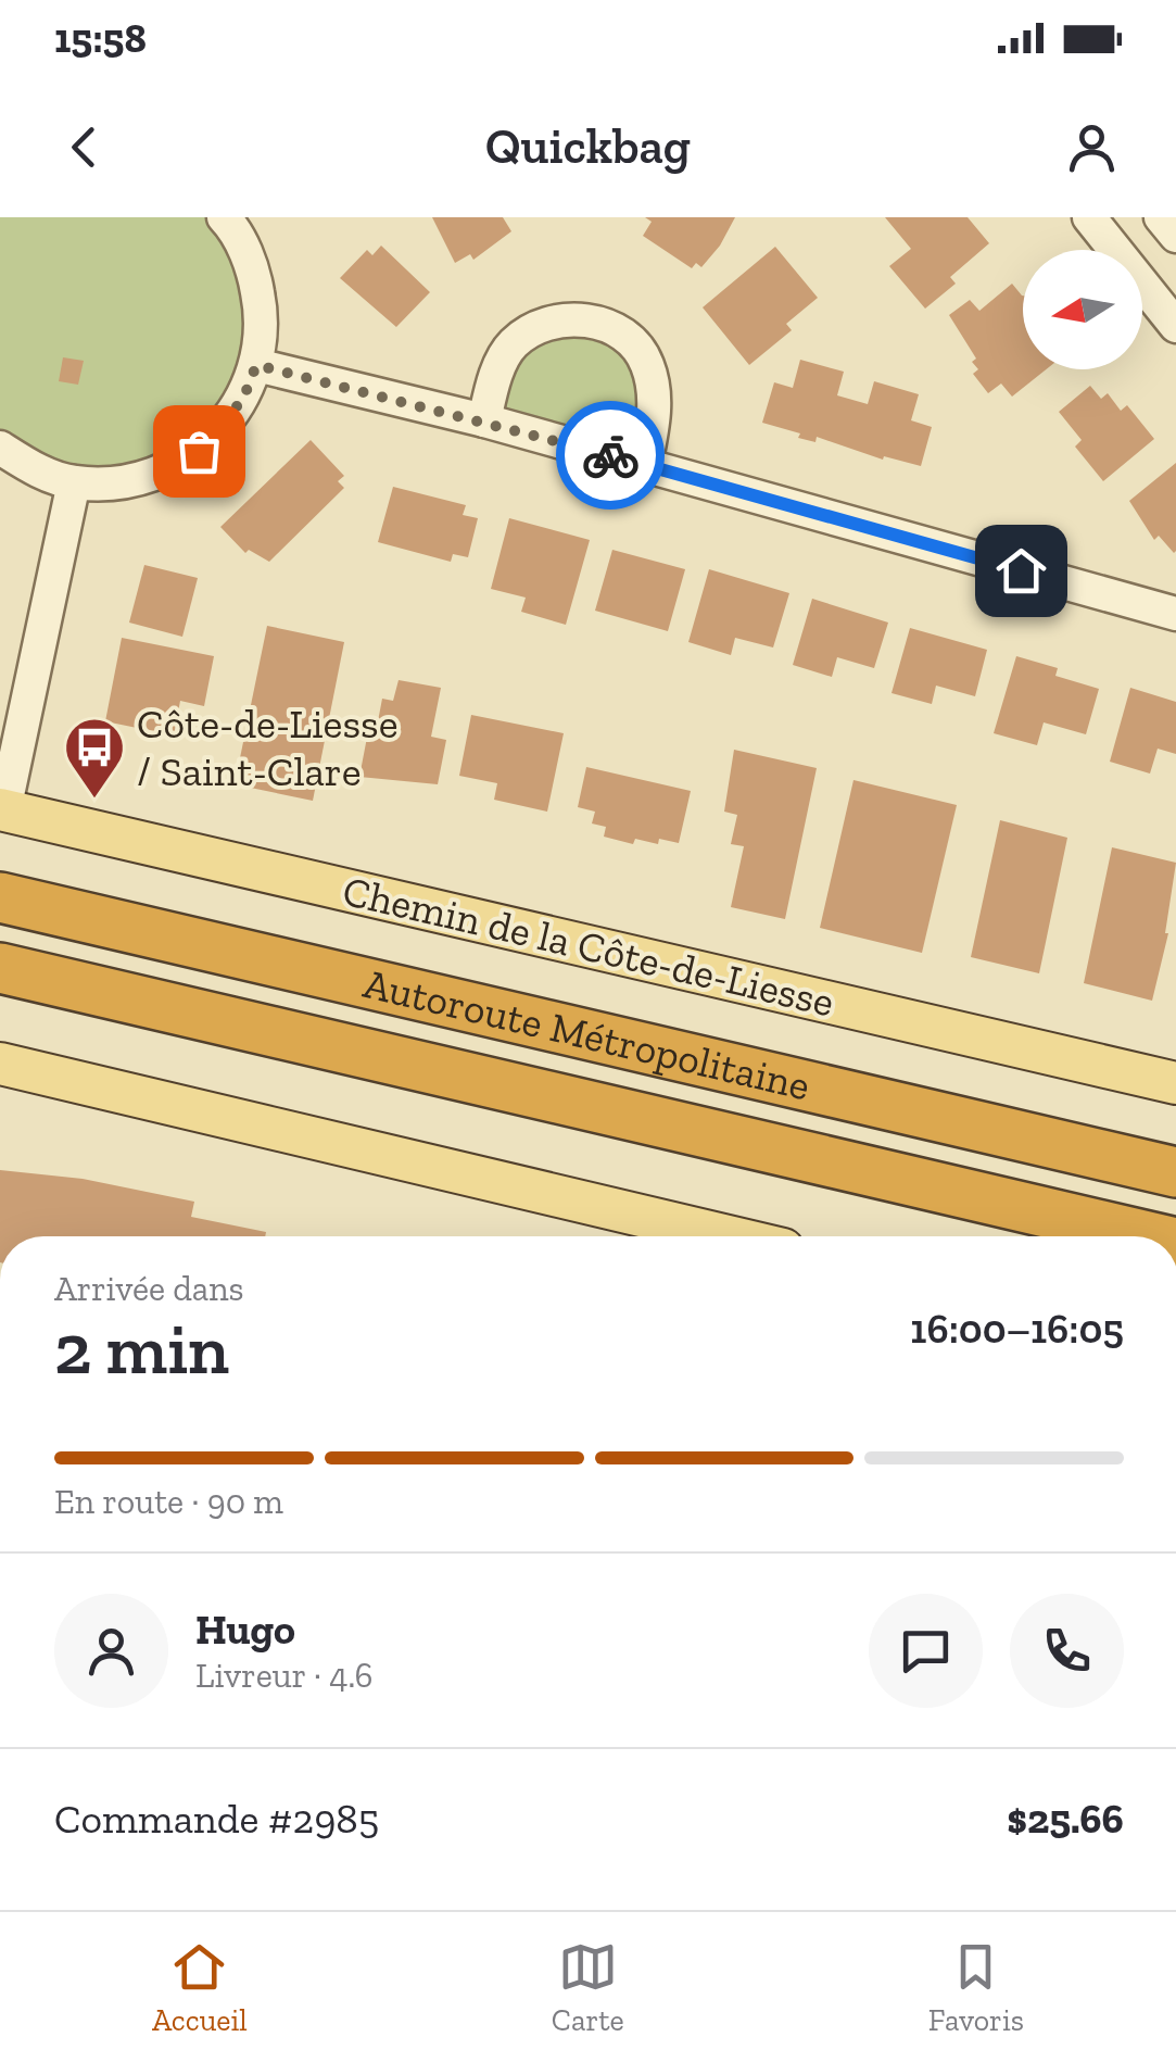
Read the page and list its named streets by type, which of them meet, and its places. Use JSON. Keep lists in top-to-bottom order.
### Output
{
  "streets": {
    "highway": ["Autoroute Métropolitaine"],
    "main road": ["Chemin de la Côte-de-Liesse"]
  },
  "places": {
    "bus stop": ["Côte-de-Liesse / Saint-Clare"]
  },
  "north": "left",
  "page": {
    "status": "15:58",
    "header": "Quickbag",
    "heading": ["2 min", "Arrivée dans", "16:00–16:05"],
    "panel": [
      "Hugo",
      "Livreur · 4.6",
      "Commande #2985",
      "$25.66"
    ],
    "bar": "En route · 90 m",
    "tabs": ["Accueil", "Carte", "Favoris"]
  }
}
